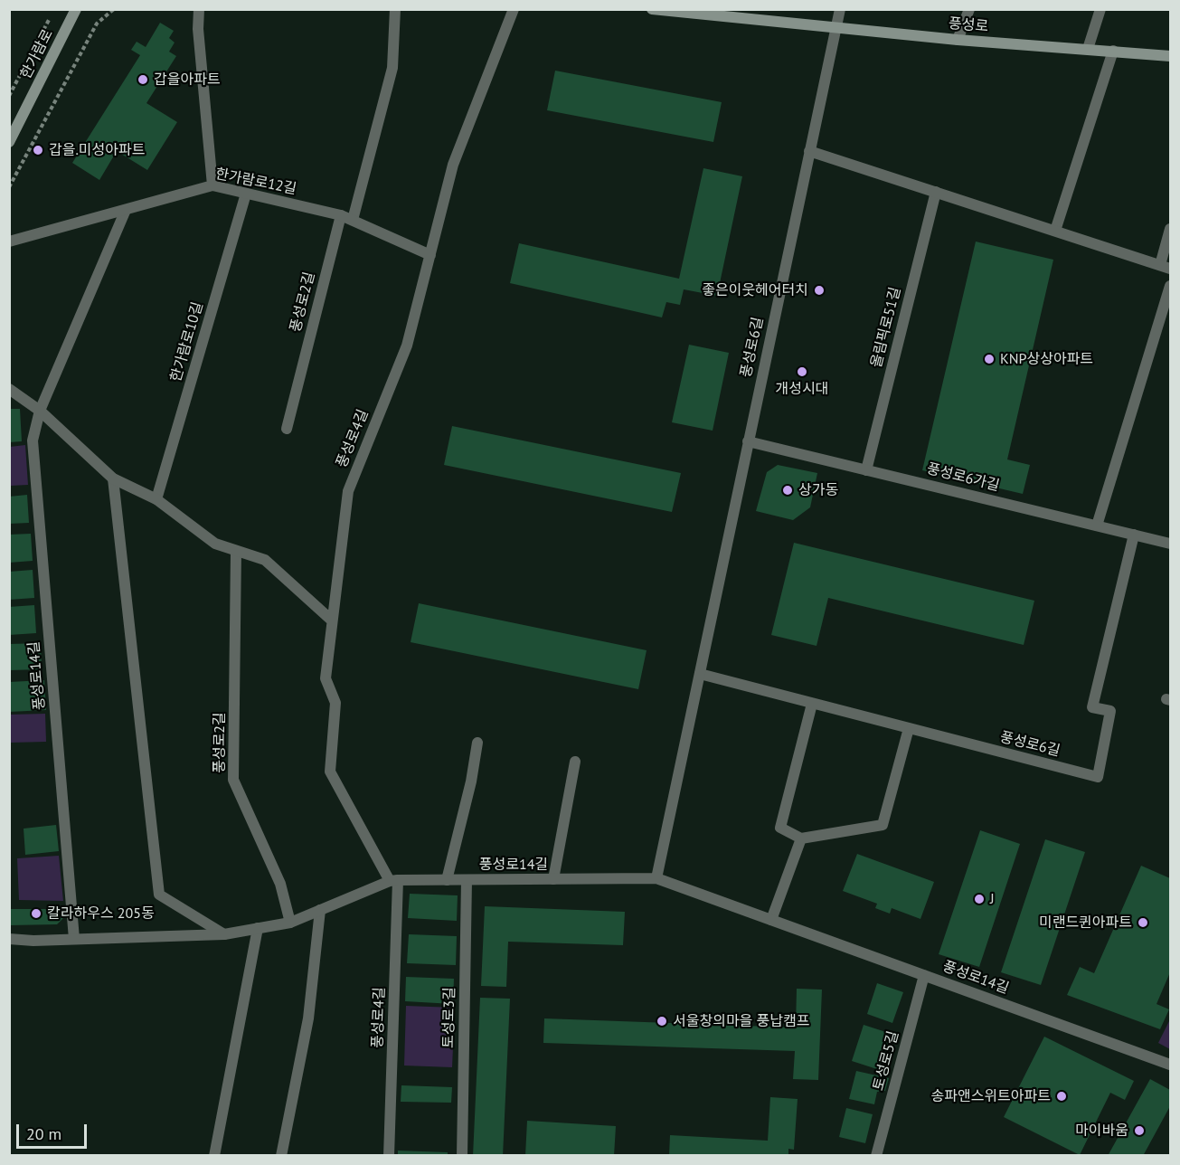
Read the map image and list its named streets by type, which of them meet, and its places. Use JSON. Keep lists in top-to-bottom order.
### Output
{
  "streets": {
    "street": [
      "풍성로",
      "한가람로",
      "한가람로12길",
      "풍성로2길",
      "올림픽로51길",
      "한가람로10길",
      "풍성로6길",
      "풍성로4길",
      "풍성로6가길",
      "풍성로14길",
      "토성로3길",
      "토성로5길"
    ]
  },
  "crossings": [
    ["풍성로", "풍성로6길"],
    ["한가람로12길", "풍성로2길"],
    ["한가람로12길", "한가람로10길"],
    ["한가람로12길", "풍성로4길"],
    ["풍성로2길", "풍성로14길"],
    ["올림픽로51길", "풍성로6가길"],
    ["풍성로6길", "풍성로6가길"],
    ["풍성로6길", "풍성로14길"],
    ["풍성로4길", "풍성로14길"],
    ["풍성로14길", "토성로3길"],
    ["풍성로14길", "토성로5길"]
  ],
  "places": [
    "갑을아파트",
    "갑을.미성아파트",
    "좋은이웃헤어터치",
    "KNP상상아파트",
    "개성시대",
    "상가동",
    "J",
    "칼라하우스 205동",
    "미랜드퀸아파트",
    "서울창의마을 풍납캠프",
    "송파앤스위트아파트",
    "마이바움"
  ],
  "scale_bar": "20 m"
}
